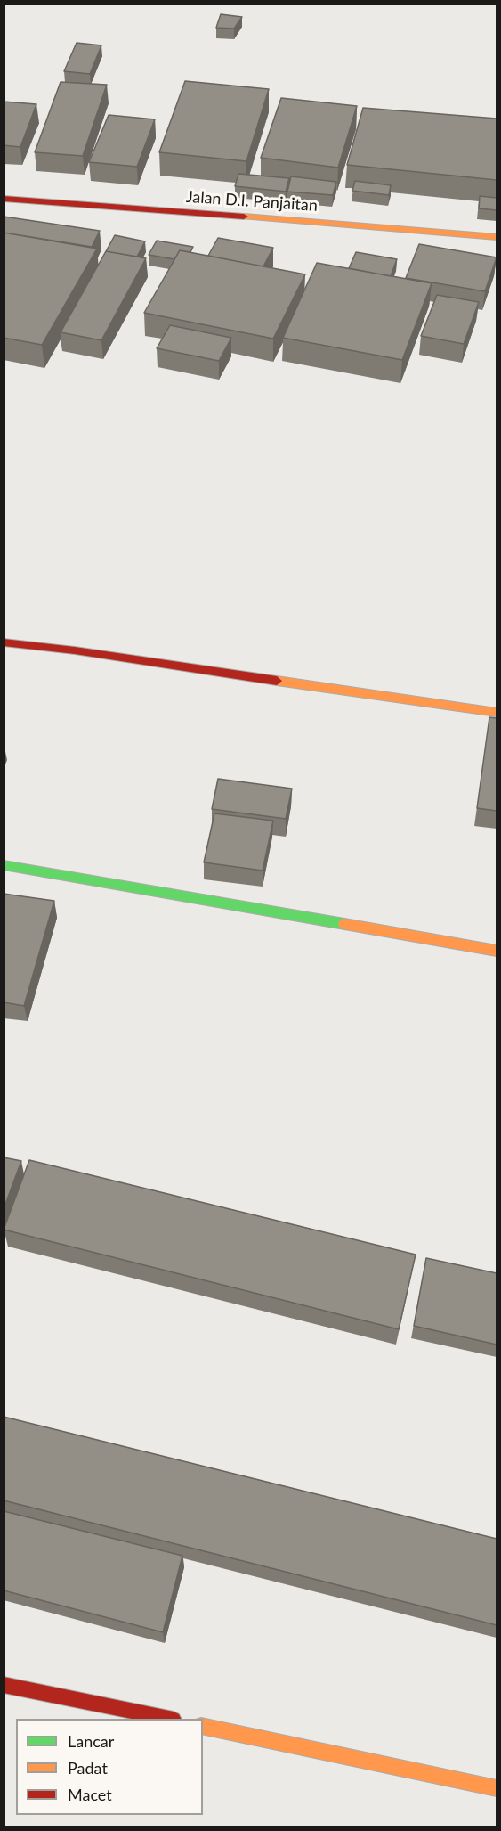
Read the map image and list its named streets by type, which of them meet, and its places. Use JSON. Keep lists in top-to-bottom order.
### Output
{
  "streets": {
    "main road": ["Jalan D.I. Panjaitan"]
  },
  "legend": ["Lancar", "Padat", "Macet"]
}
